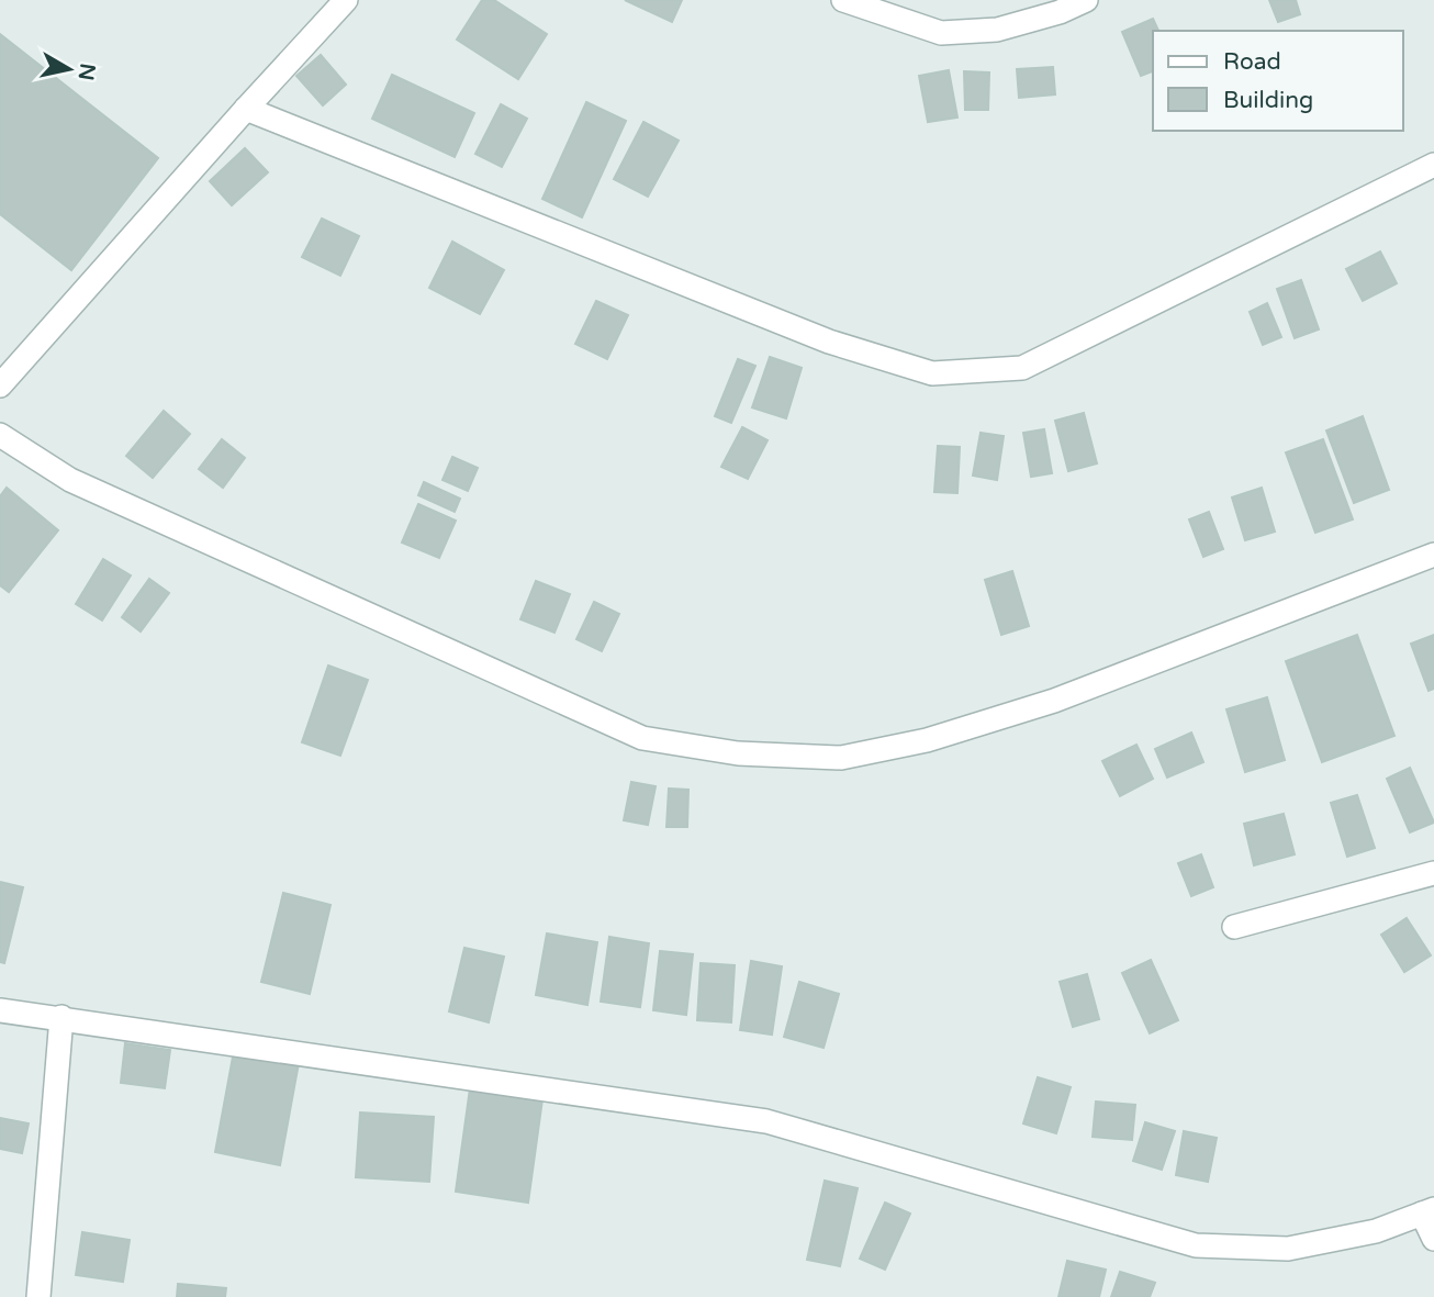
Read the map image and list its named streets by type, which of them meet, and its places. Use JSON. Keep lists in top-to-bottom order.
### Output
{
  "legend": ["Road", "Building"],
  "north": "right"
}
